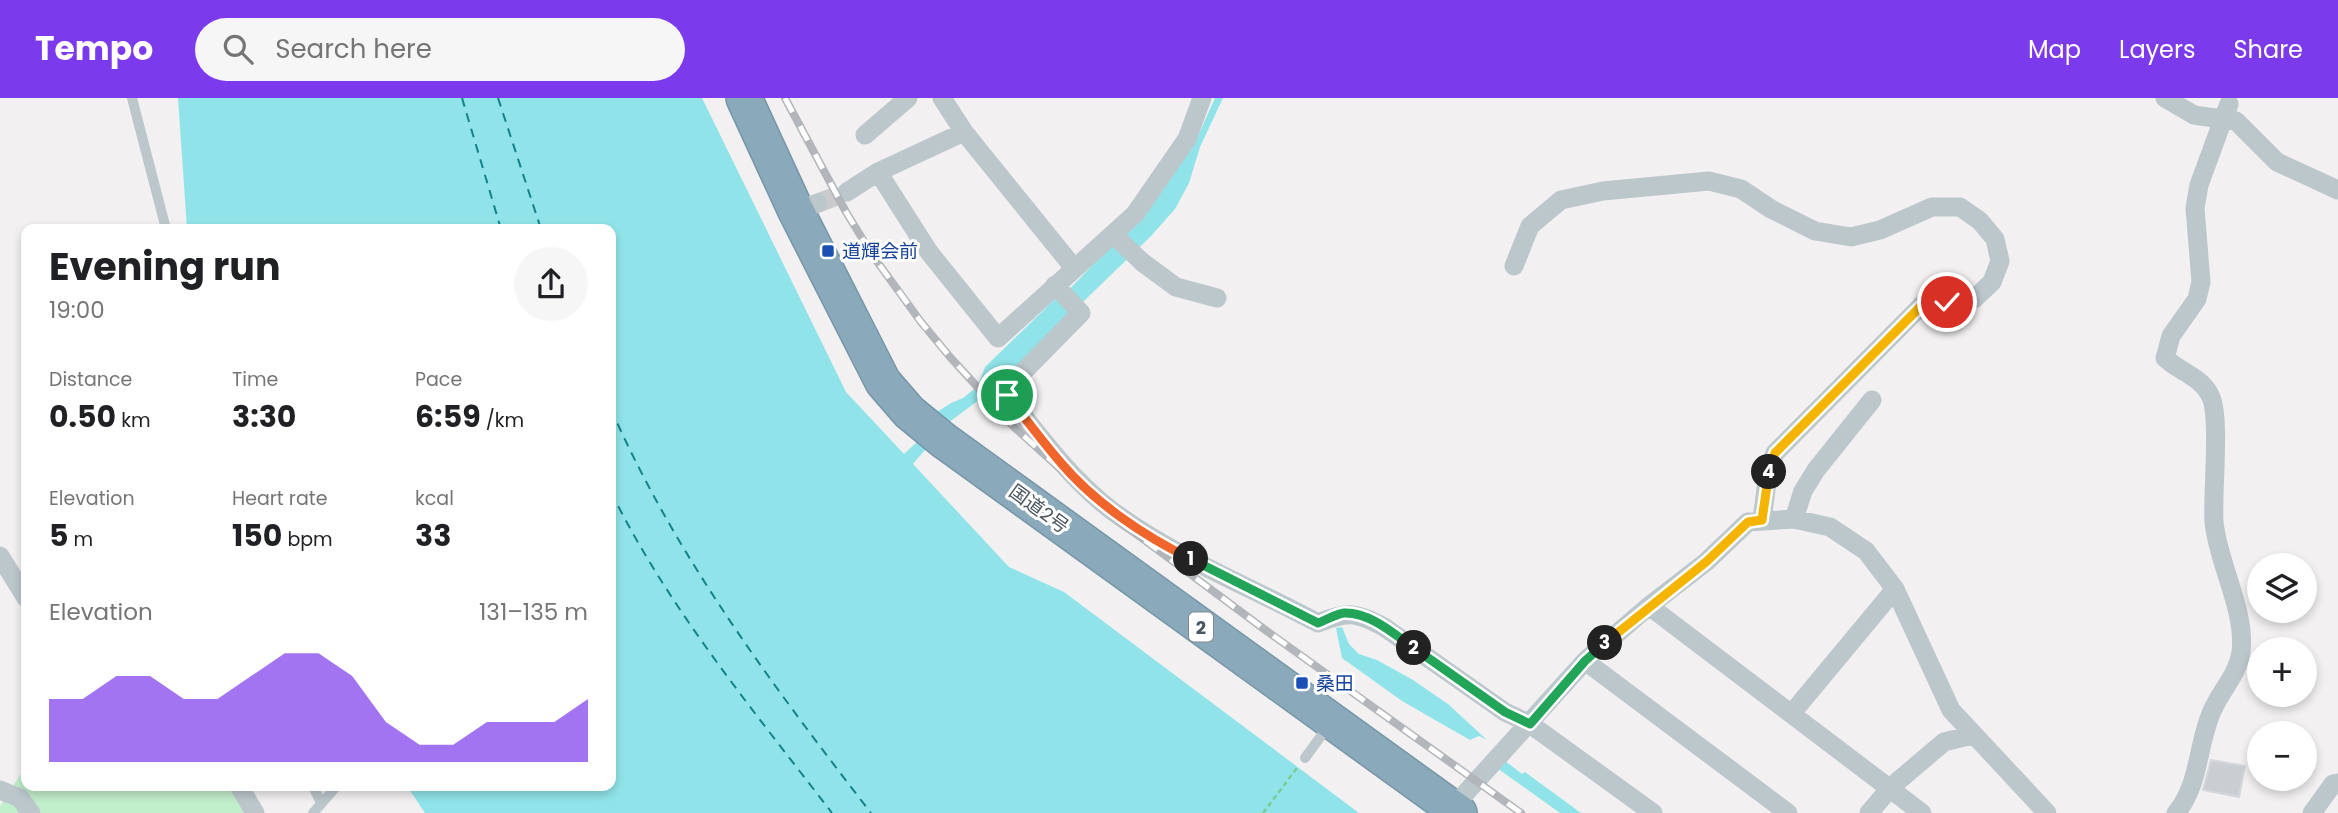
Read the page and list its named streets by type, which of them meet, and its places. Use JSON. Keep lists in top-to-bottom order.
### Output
{
  "streets": {
    "highway": ["国道2号", "2"]
  },
  "places": {
    "transit": ["道輝会前", "桑田"]
  },
  "page": {
    "header": "Tempo",
    "search": "Search here",
    "nav": ["Map", "Layers", "Share"],
    "heading": ["Evening run", "19:00"],
    "stats": [
      ["Distance", "0.50 km"],
      ["Time", "3:30"],
      ["Pace", "6:59 /km"],
      ["Elevation", "5 m"],
      ["Heart rate", "150 bpm"],
      ["kcal", "33"]
    ],
    "pins": [
      "4",
      "1",
      "3",
      "2"
    ],
    "map_buttons": ["+", "−"],
    "chart": ["Elevation", "131–135 m"]
  }
}
